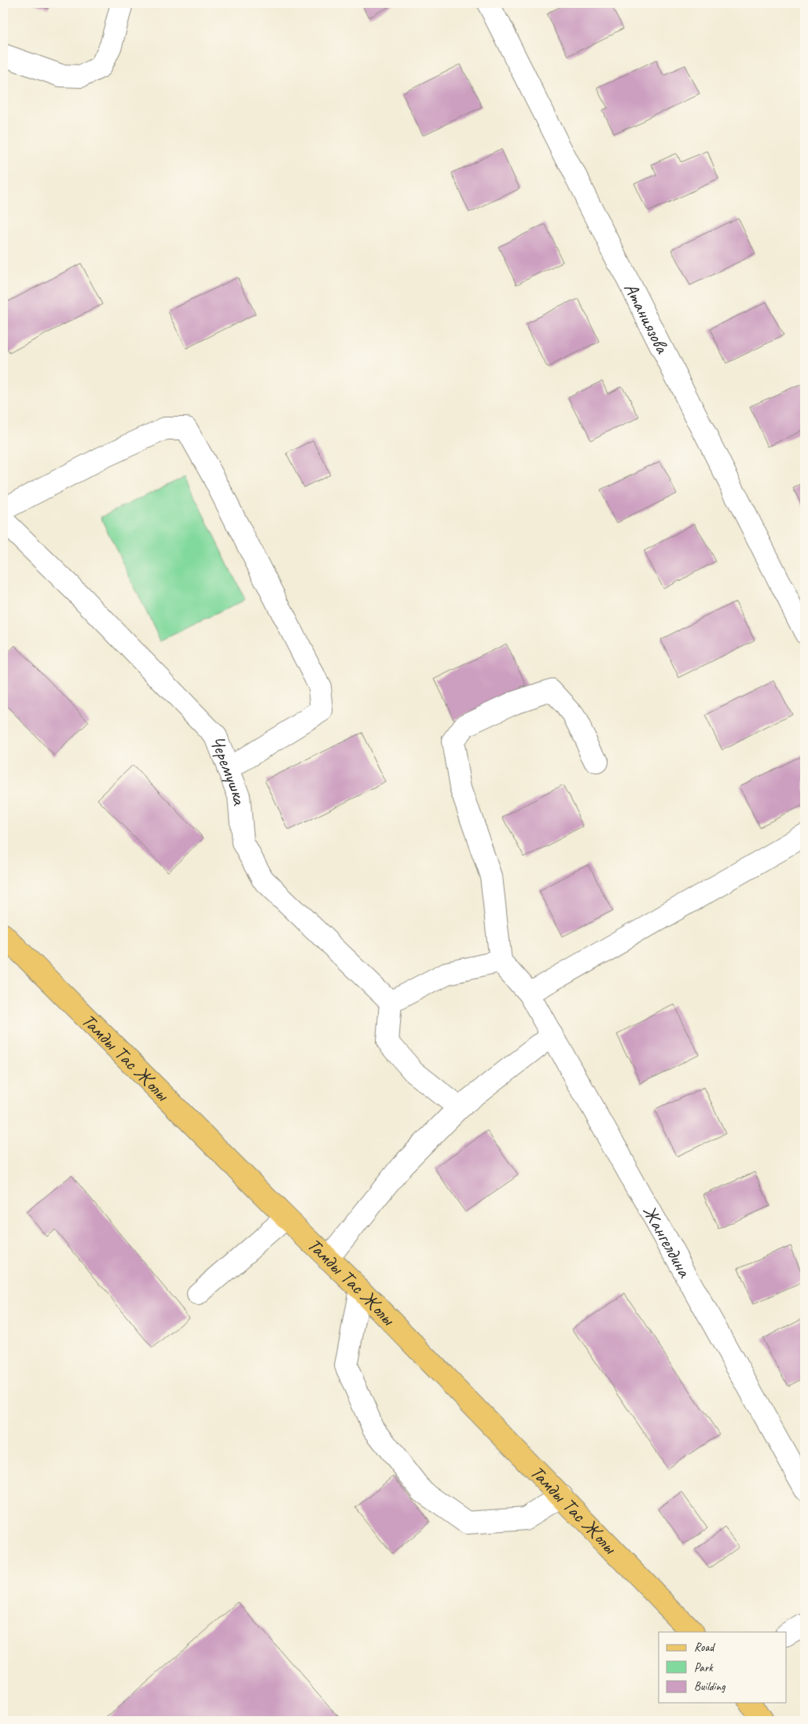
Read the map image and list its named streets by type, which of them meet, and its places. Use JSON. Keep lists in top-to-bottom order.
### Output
{
  "streets": {
    "main road": ["Тамды Тас Жолы"],
    "street": ["Атаниязова", "Черемушка", "Жангелдина"]
  },
  "legend": ["Road", "Park", "Building"]
}
